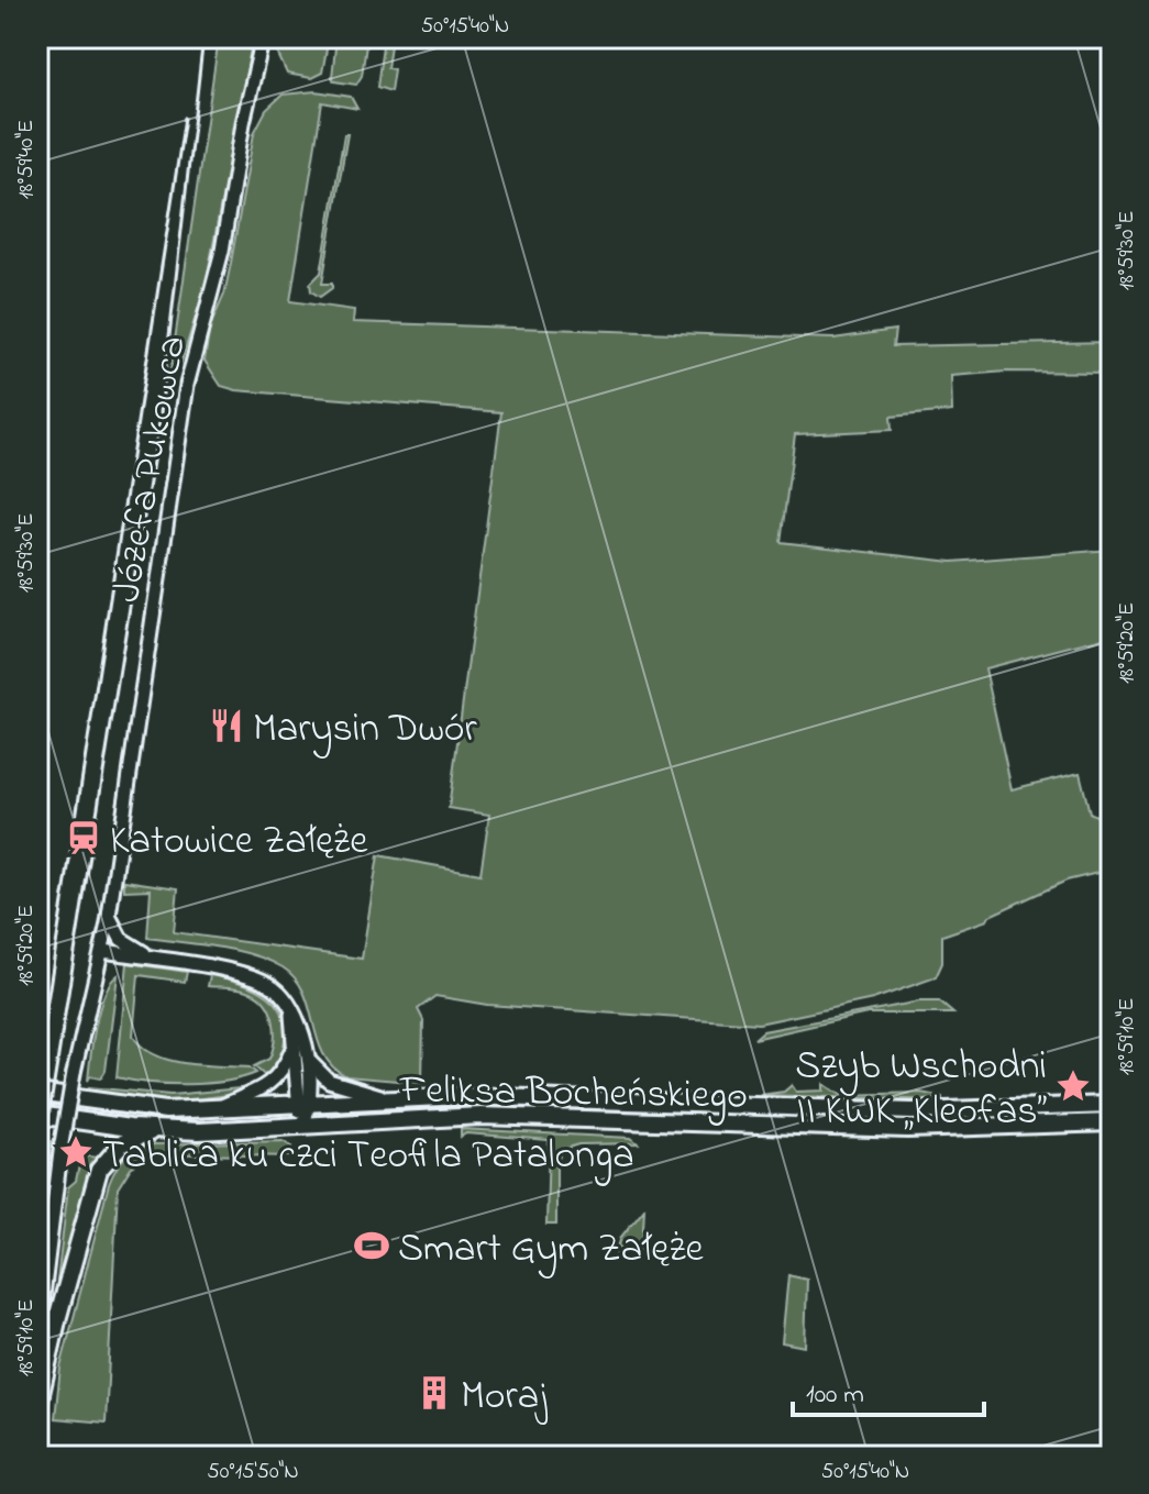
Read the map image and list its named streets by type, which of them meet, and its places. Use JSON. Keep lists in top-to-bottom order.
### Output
{
  "streets": {
    "main road": ["Feliksa Bocheńskiego"],
    "street": ["Józefa Pukowca"]
  },
  "places": {
    "restaurant": ["Marysin Dwór"],
    "station": ["Katowice Załęże"],
    "place": ["Szyb Wschodni II KWK „Kleofas”", "Tablica ku czci Teofila Patalonga"],
    "sports": ["Smart Gym Załęże"],
    "building": ["Moraj"]
  },
  "scale_bar": "100 m",
  "coordinates": [
    "50°15'40\"N",
    "18°59'40\"E",
    "18°59'30\"E",
    "18°59'20\"E",
    "18°59'10\"E",
    "50°15'50\"N"
  ]
}
